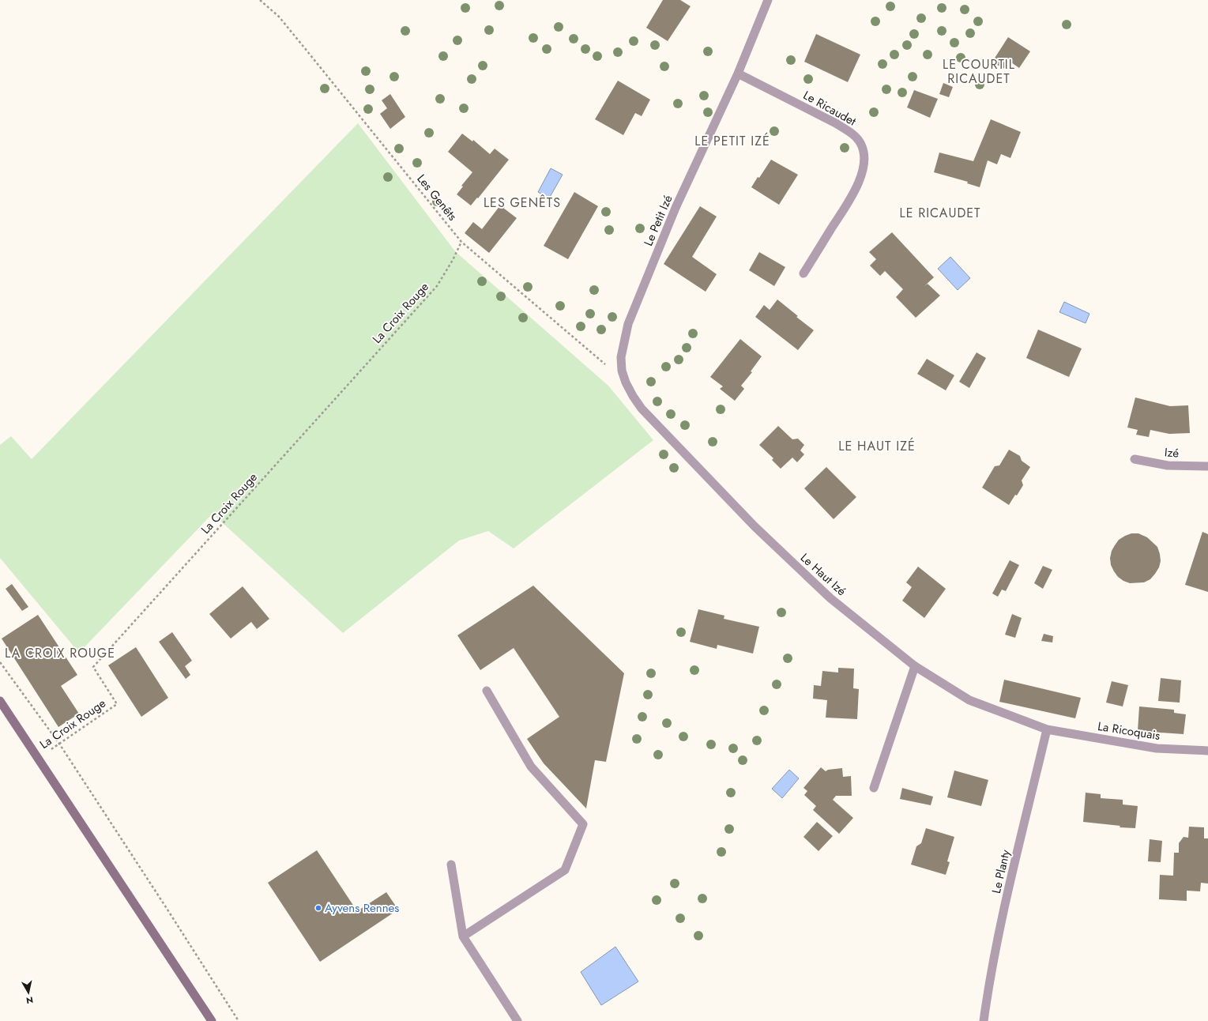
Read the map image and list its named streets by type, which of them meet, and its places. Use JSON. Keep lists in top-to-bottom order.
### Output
{
  "streets": {
    "street": [
      "Le Ricaudet",
      "Le Petit Izé",
      "Izé",
      "Le Haut Izé",
      "La Ricoquais",
      "Le Planty"
    ],
    "path": ["Les Genêts", "La Croix Rouge"]
  },
  "crossings": [
    ["Le Ricaudet", "Le Petit Izé"],
    ["Les Genêts", "Le Petit Izé"],
    ["Les Genêts", "La Croix Rouge"],
    ["Les Genêts", "Le Haut Izé"],
    ["Le Petit Izé", "Le Haut Izé"],
    ["Le Haut Izé", "La Ricoquais"],
    ["Le Haut Izé", "Le Planty"],
    ["La Ricoquais", "Le Planty"]
  ],
  "districts": [
    "LE COURTIL RICAUDET",
    "LE PETIT IZÉ",
    "LES GENÊTS",
    "LE RICAUDET",
    "LE HAUT IZÉ",
    "LA CROIX ROUGE"
  ],
  "places": ["Ayvens Rennes"],
  "north": "bottom"
}
